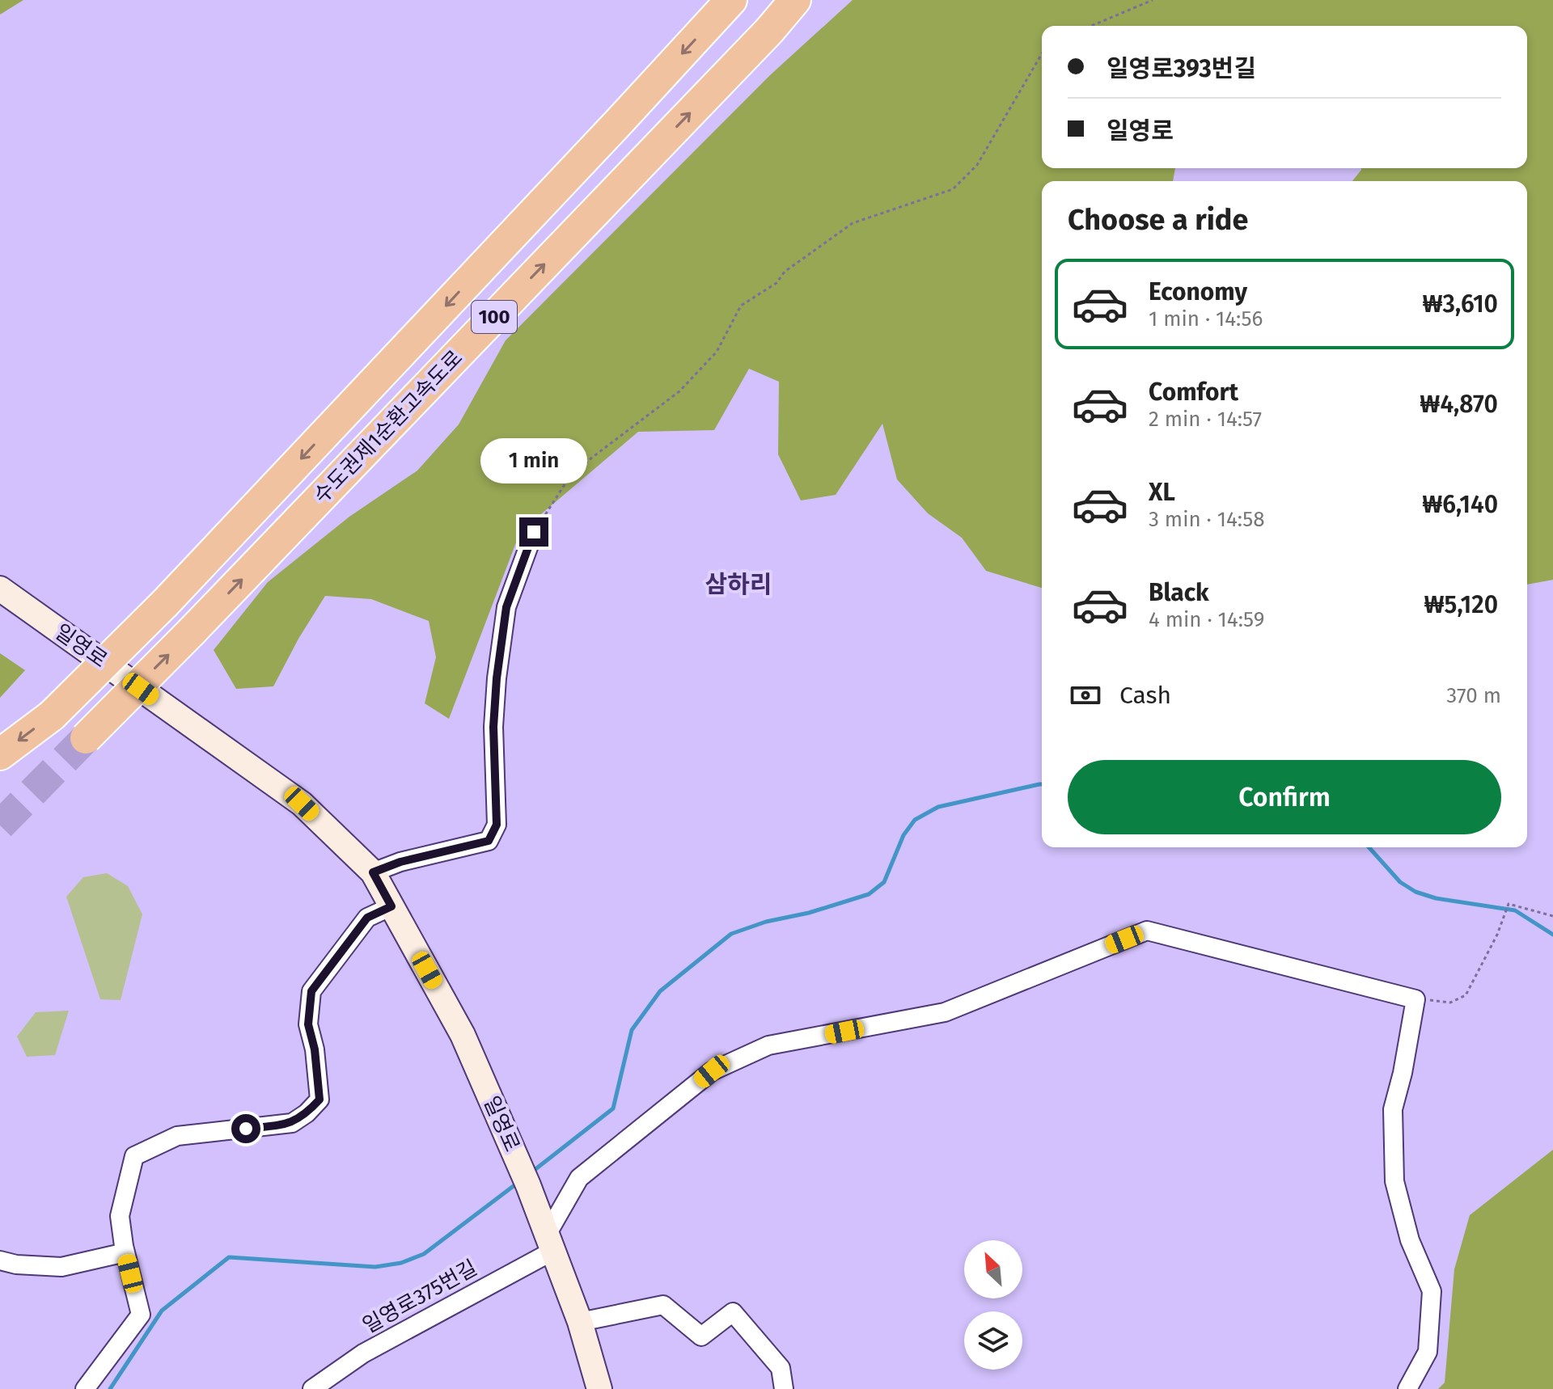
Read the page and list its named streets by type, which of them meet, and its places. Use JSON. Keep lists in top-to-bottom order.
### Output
{
  "streets": {
    "highway": ["100", "수도권제1순환고속도로"],
    "main road": ["일영로"],
    "street": ["일영로375번길"]
  },
  "crossings": [
    ["일영로", "일영로375번길"]
  ],
  "districts": ["삼하리"],
  "north": "top left",
  "page": {
    "banner": ["일영로393번길", "일영로"],
    "heading": "Choose a ride",
    "list": [
      {
        "name": "Economy",
        "note": "1 min · 14:56",
        "value": "₩3,610"
      },
      {
        "name": "Comfort",
        "note": "2 min · 14:57",
        "value": "₩4,870"
      },
      {
        "name": "XL",
        "note": "3 min · 14:58",
        "value": "₩6,140"
      },
      {
        "name": "Black",
        "note": "4 min · 14:59",
        "value": "₩5,120"
      }
    ],
    "bubble": "1 min",
    "pay": ["Cash", "370 m"],
    "buttons": "Confirm"
  }
}
